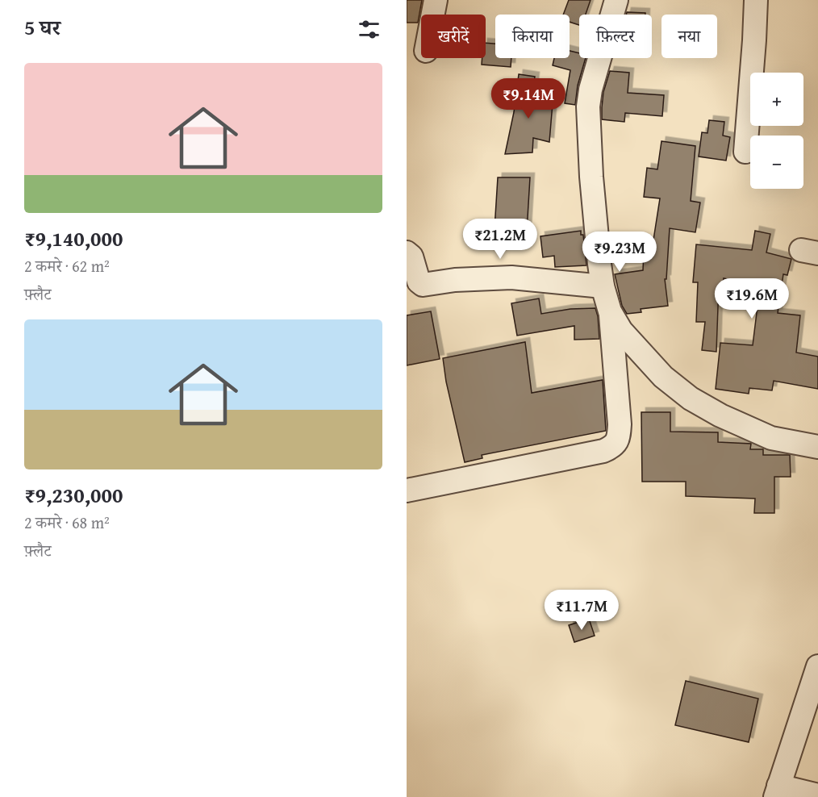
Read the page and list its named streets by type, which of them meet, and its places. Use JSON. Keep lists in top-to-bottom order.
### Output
{
  "page": {
    "heading": "5 घर",
    "chip": [
      "खरीदें",
      "किराया",
      "फ़िल्टर",
      "नया"
    ],
    "list": [
      {
        "name": "₹9,140,000",
        "note": "2 कमरे · 62 m² · फ़्लैट"
      },
      {
        "name": "₹9,230,000",
        "note": "2 कमरे · 68 m² · फ़्लैट"
      }
    ],
    "map_buttons": ["+", "−"],
    "price": [
      "₹9.14M",
      "₹21.2M",
      "₹9.23M",
      "₹19.6M",
      "₹11.7M"
    ]
  }
}
